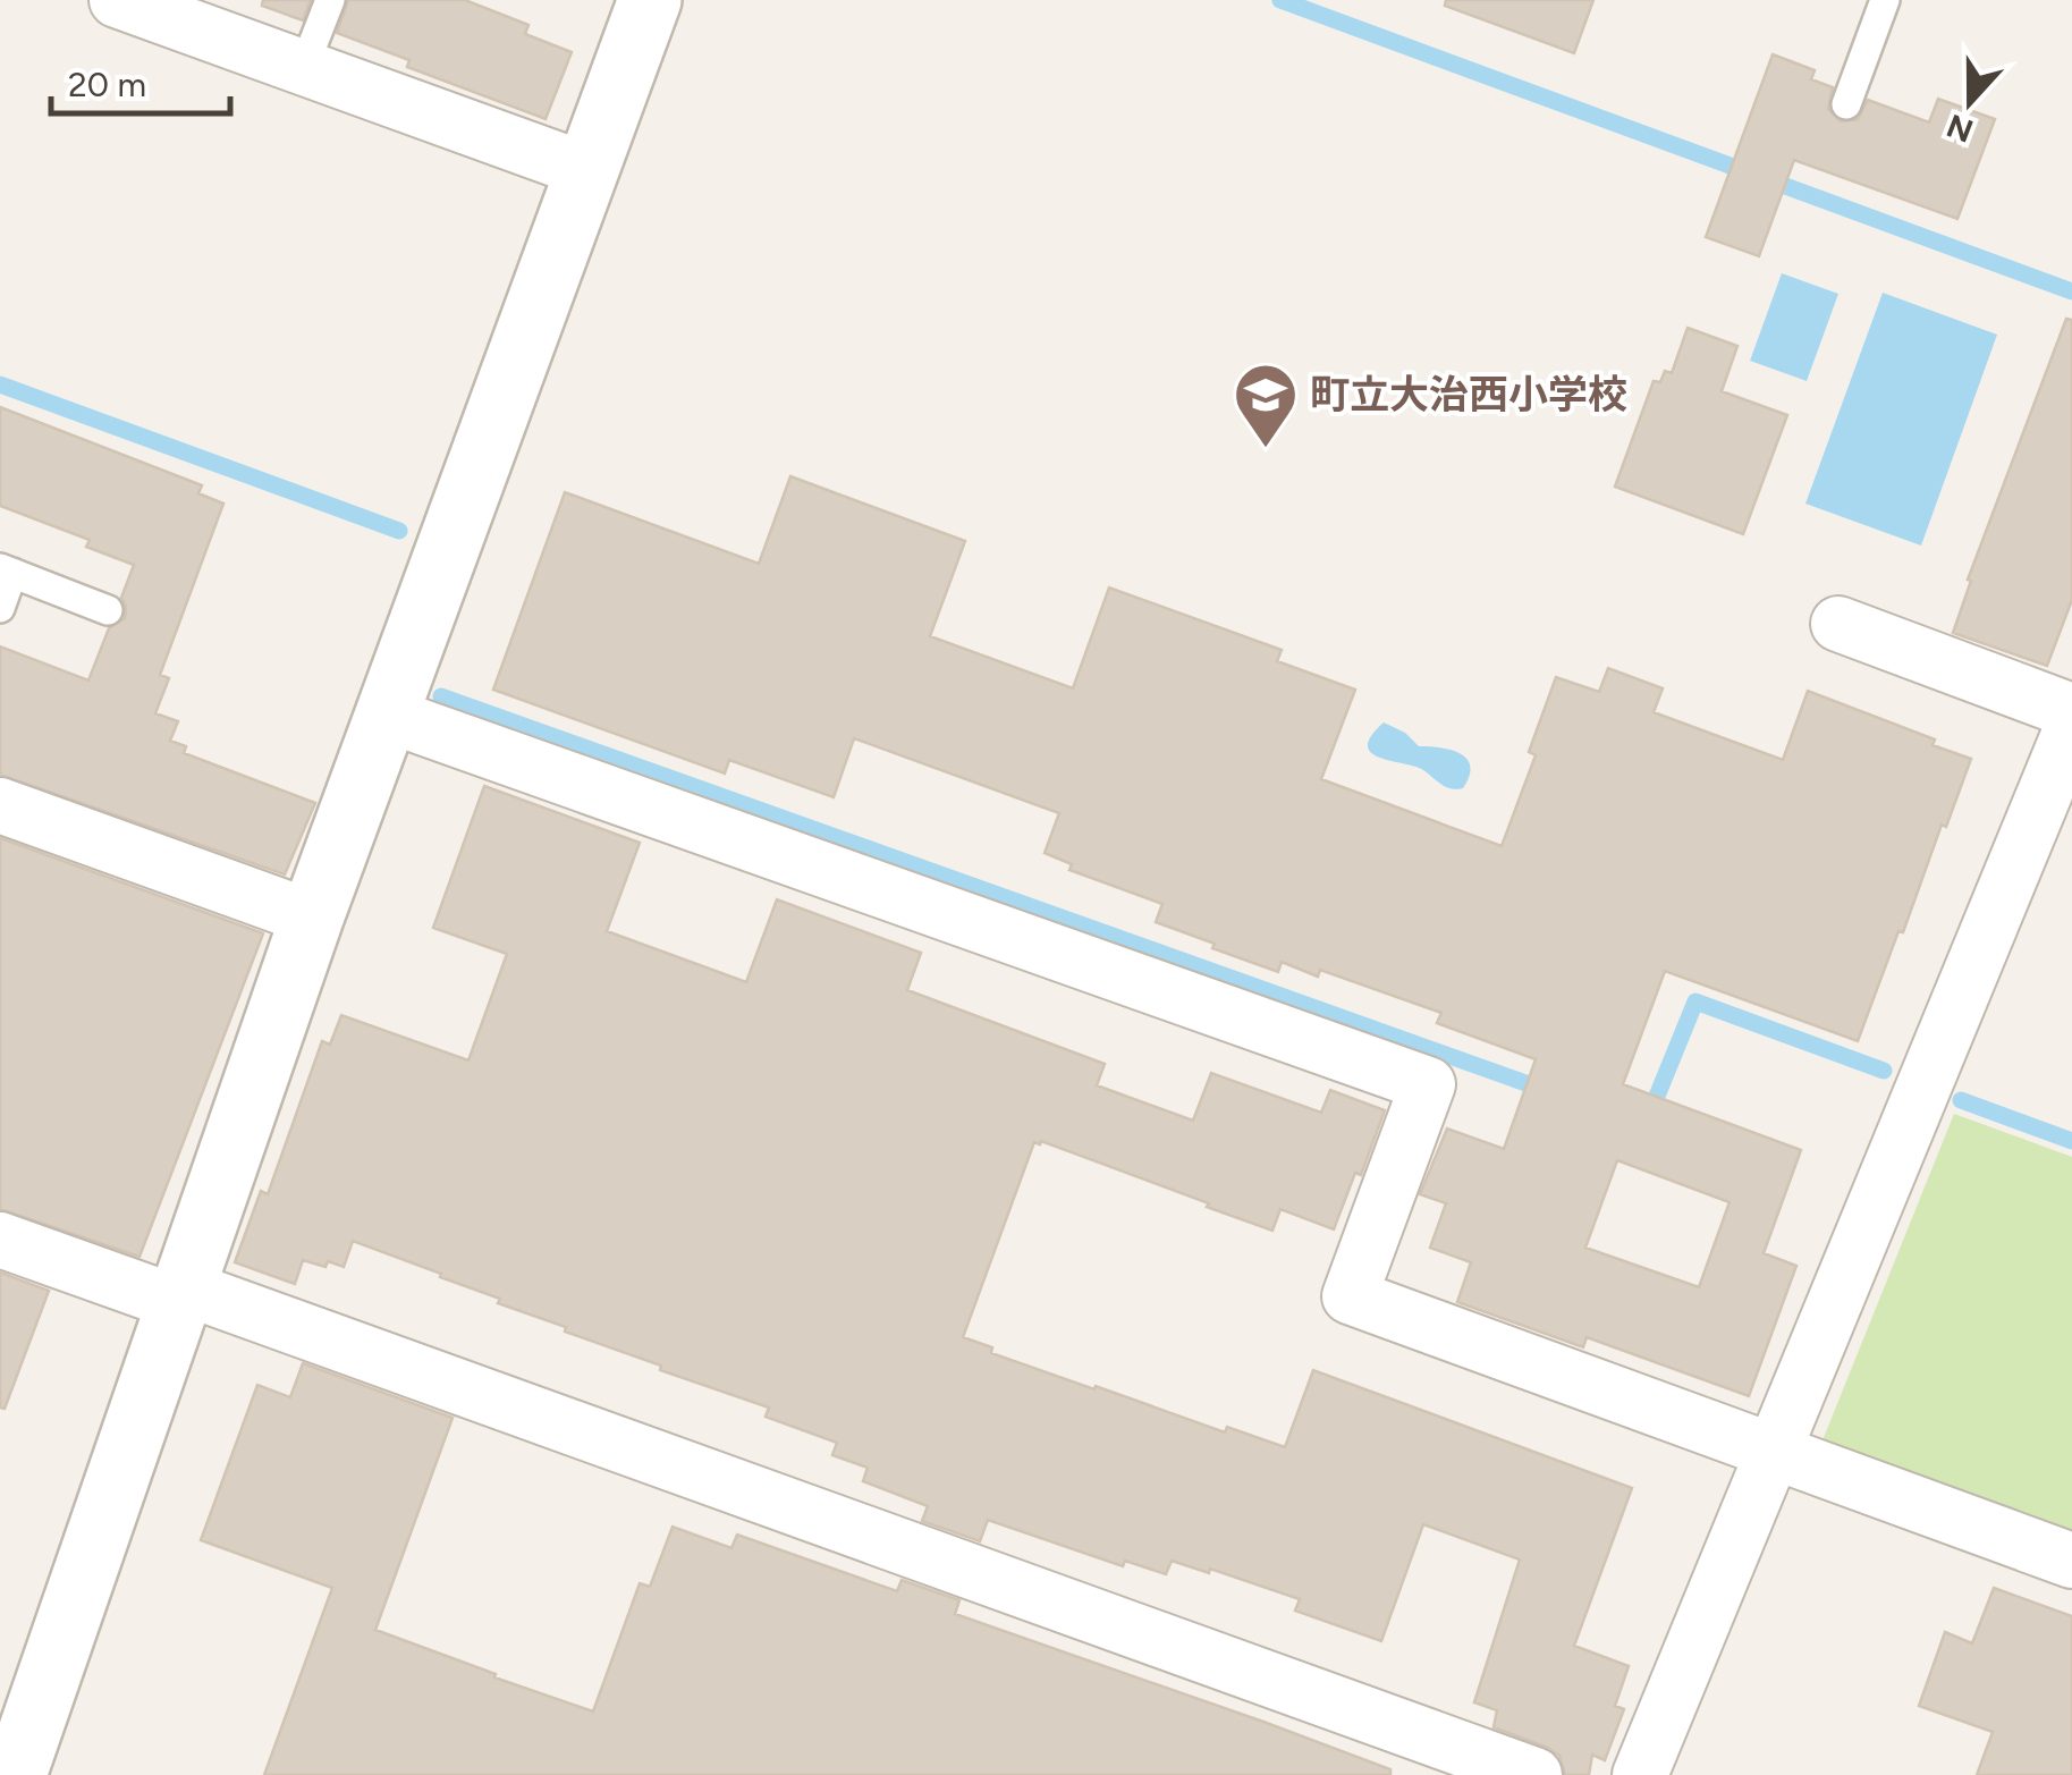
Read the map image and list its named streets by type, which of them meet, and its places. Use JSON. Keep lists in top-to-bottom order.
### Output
{
  "places": {
    "school or university": ["町立大治西小学校"]
  },
  "scale_bar": "20 m",
  "north": "bottom"
}
